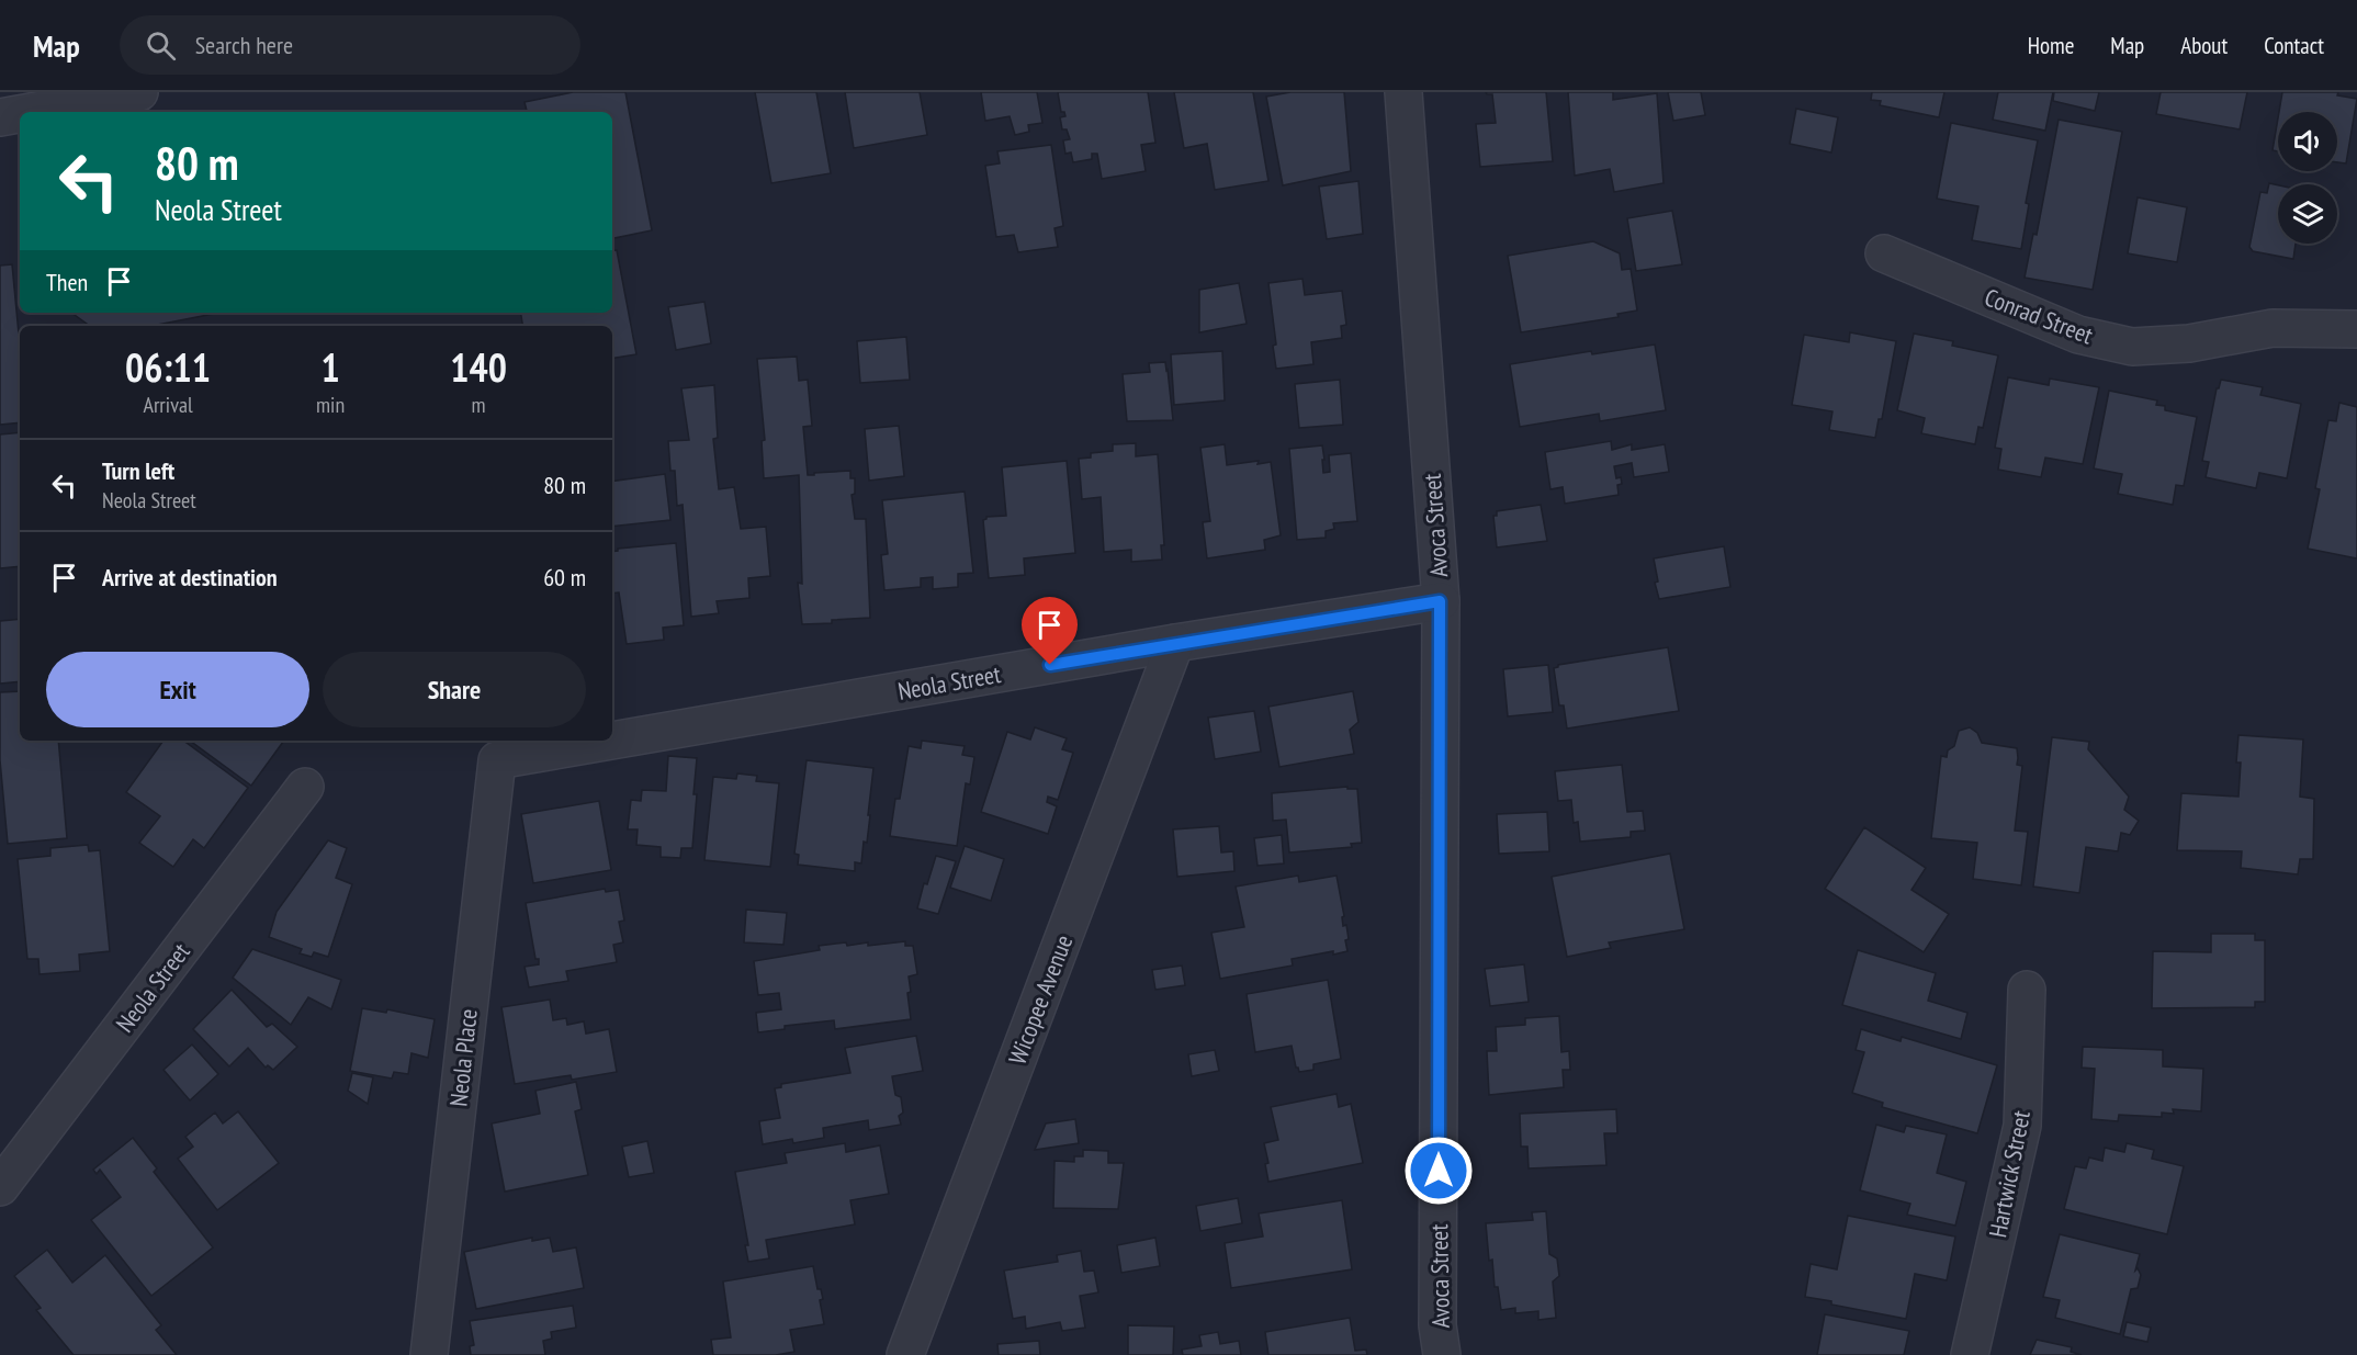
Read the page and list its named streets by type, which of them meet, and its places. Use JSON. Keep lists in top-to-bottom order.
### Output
{
  "streets": {
    "street": [
      "Conrad Street",
      "Avoca Street",
      "Neola Street",
      "Wicopee Avenue",
      "Neola Place",
      "Hartwick Street"
    ]
  },
  "crossings": [
    ["Avoca Street", "Neola Street"],
    ["Neola Street", "Wicopee Avenue"],
    ["Neola Street", "Neola Place"]
  ],
  "page": {
    "header": "Map",
    "search": "Search here",
    "nav": [
      "Home",
      "Map",
      "About",
      "Contact"
    ],
    "turn": ["80 m", "Neola Street"],
    "then": "Then",
    "eta": [
      "06:11",
      "Arrival",
      "1",
      "min",
      "140",
      "m"
    ],
    "list": [
      {
        "name": "Turn left",
        "note": "Neola Street",
        "value": "80 m"
      },
      {
        "name": "Arrive at destination",
        "value": "60 m"
      }
    ],
    "buttons": ["Exit", "Share"]
  }
}
